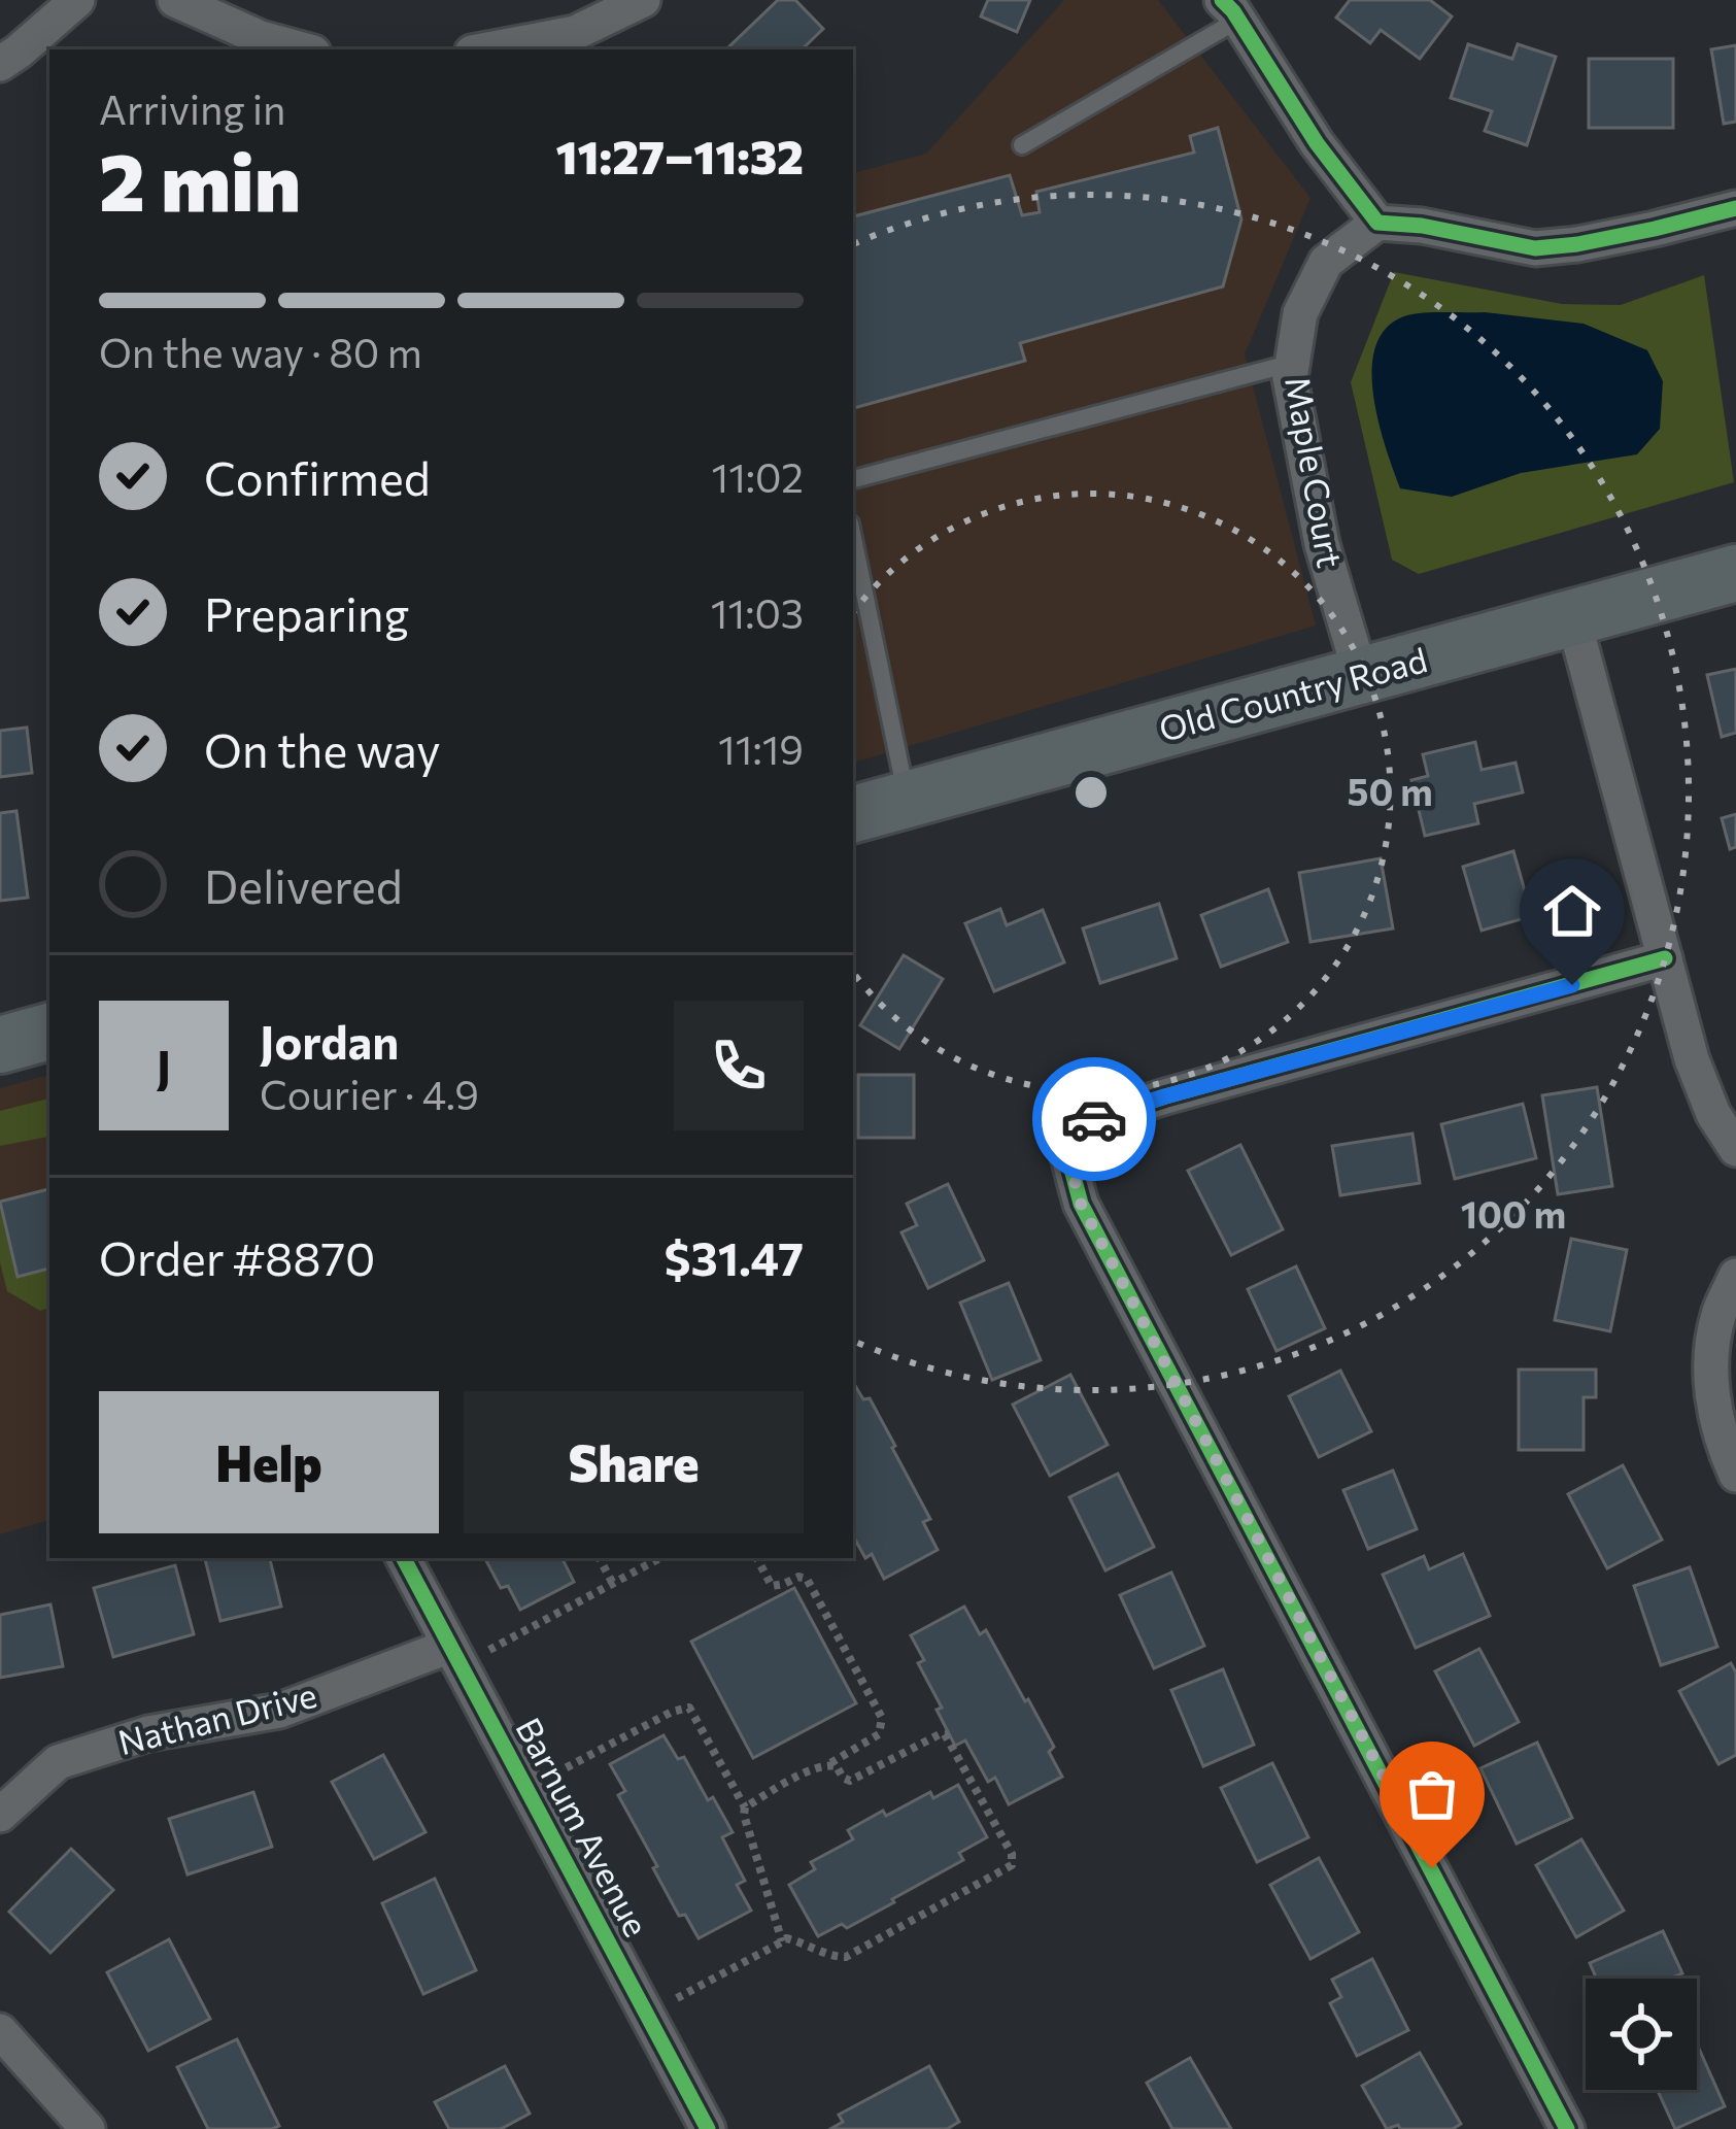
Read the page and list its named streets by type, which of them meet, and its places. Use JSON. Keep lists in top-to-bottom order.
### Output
{
  "streets": {
    "main road": ["Old Country Road"],
    "street": ["Maple Court", "Nathan Drive", "Barnum Avenue"]
  },
  "crossings": [
    ["Maple Court", "Old Country Road"],
    ["Nathan Drive", "Barnum Avenue"]
  ],
  "page": {
    "heading": ["2 min", "Arriving in", "11:27–11:32"],
    "panel": [
      "Jordan",
      "Courier · 4.9",
      "Order #8870",
      "$31.47"
    ],
    "bar": "On the way · 80 m",
    "list": [
      ["Confirmed", "11:02"],
      ["Preparing", "11:03"],
      ["On the way", "11:19"],
      "Delivered"
    ],
    "round": "J",
    "buttons": ["Help", "Share"]
  },
  "rings": ["50 m", "100 m"]
}
